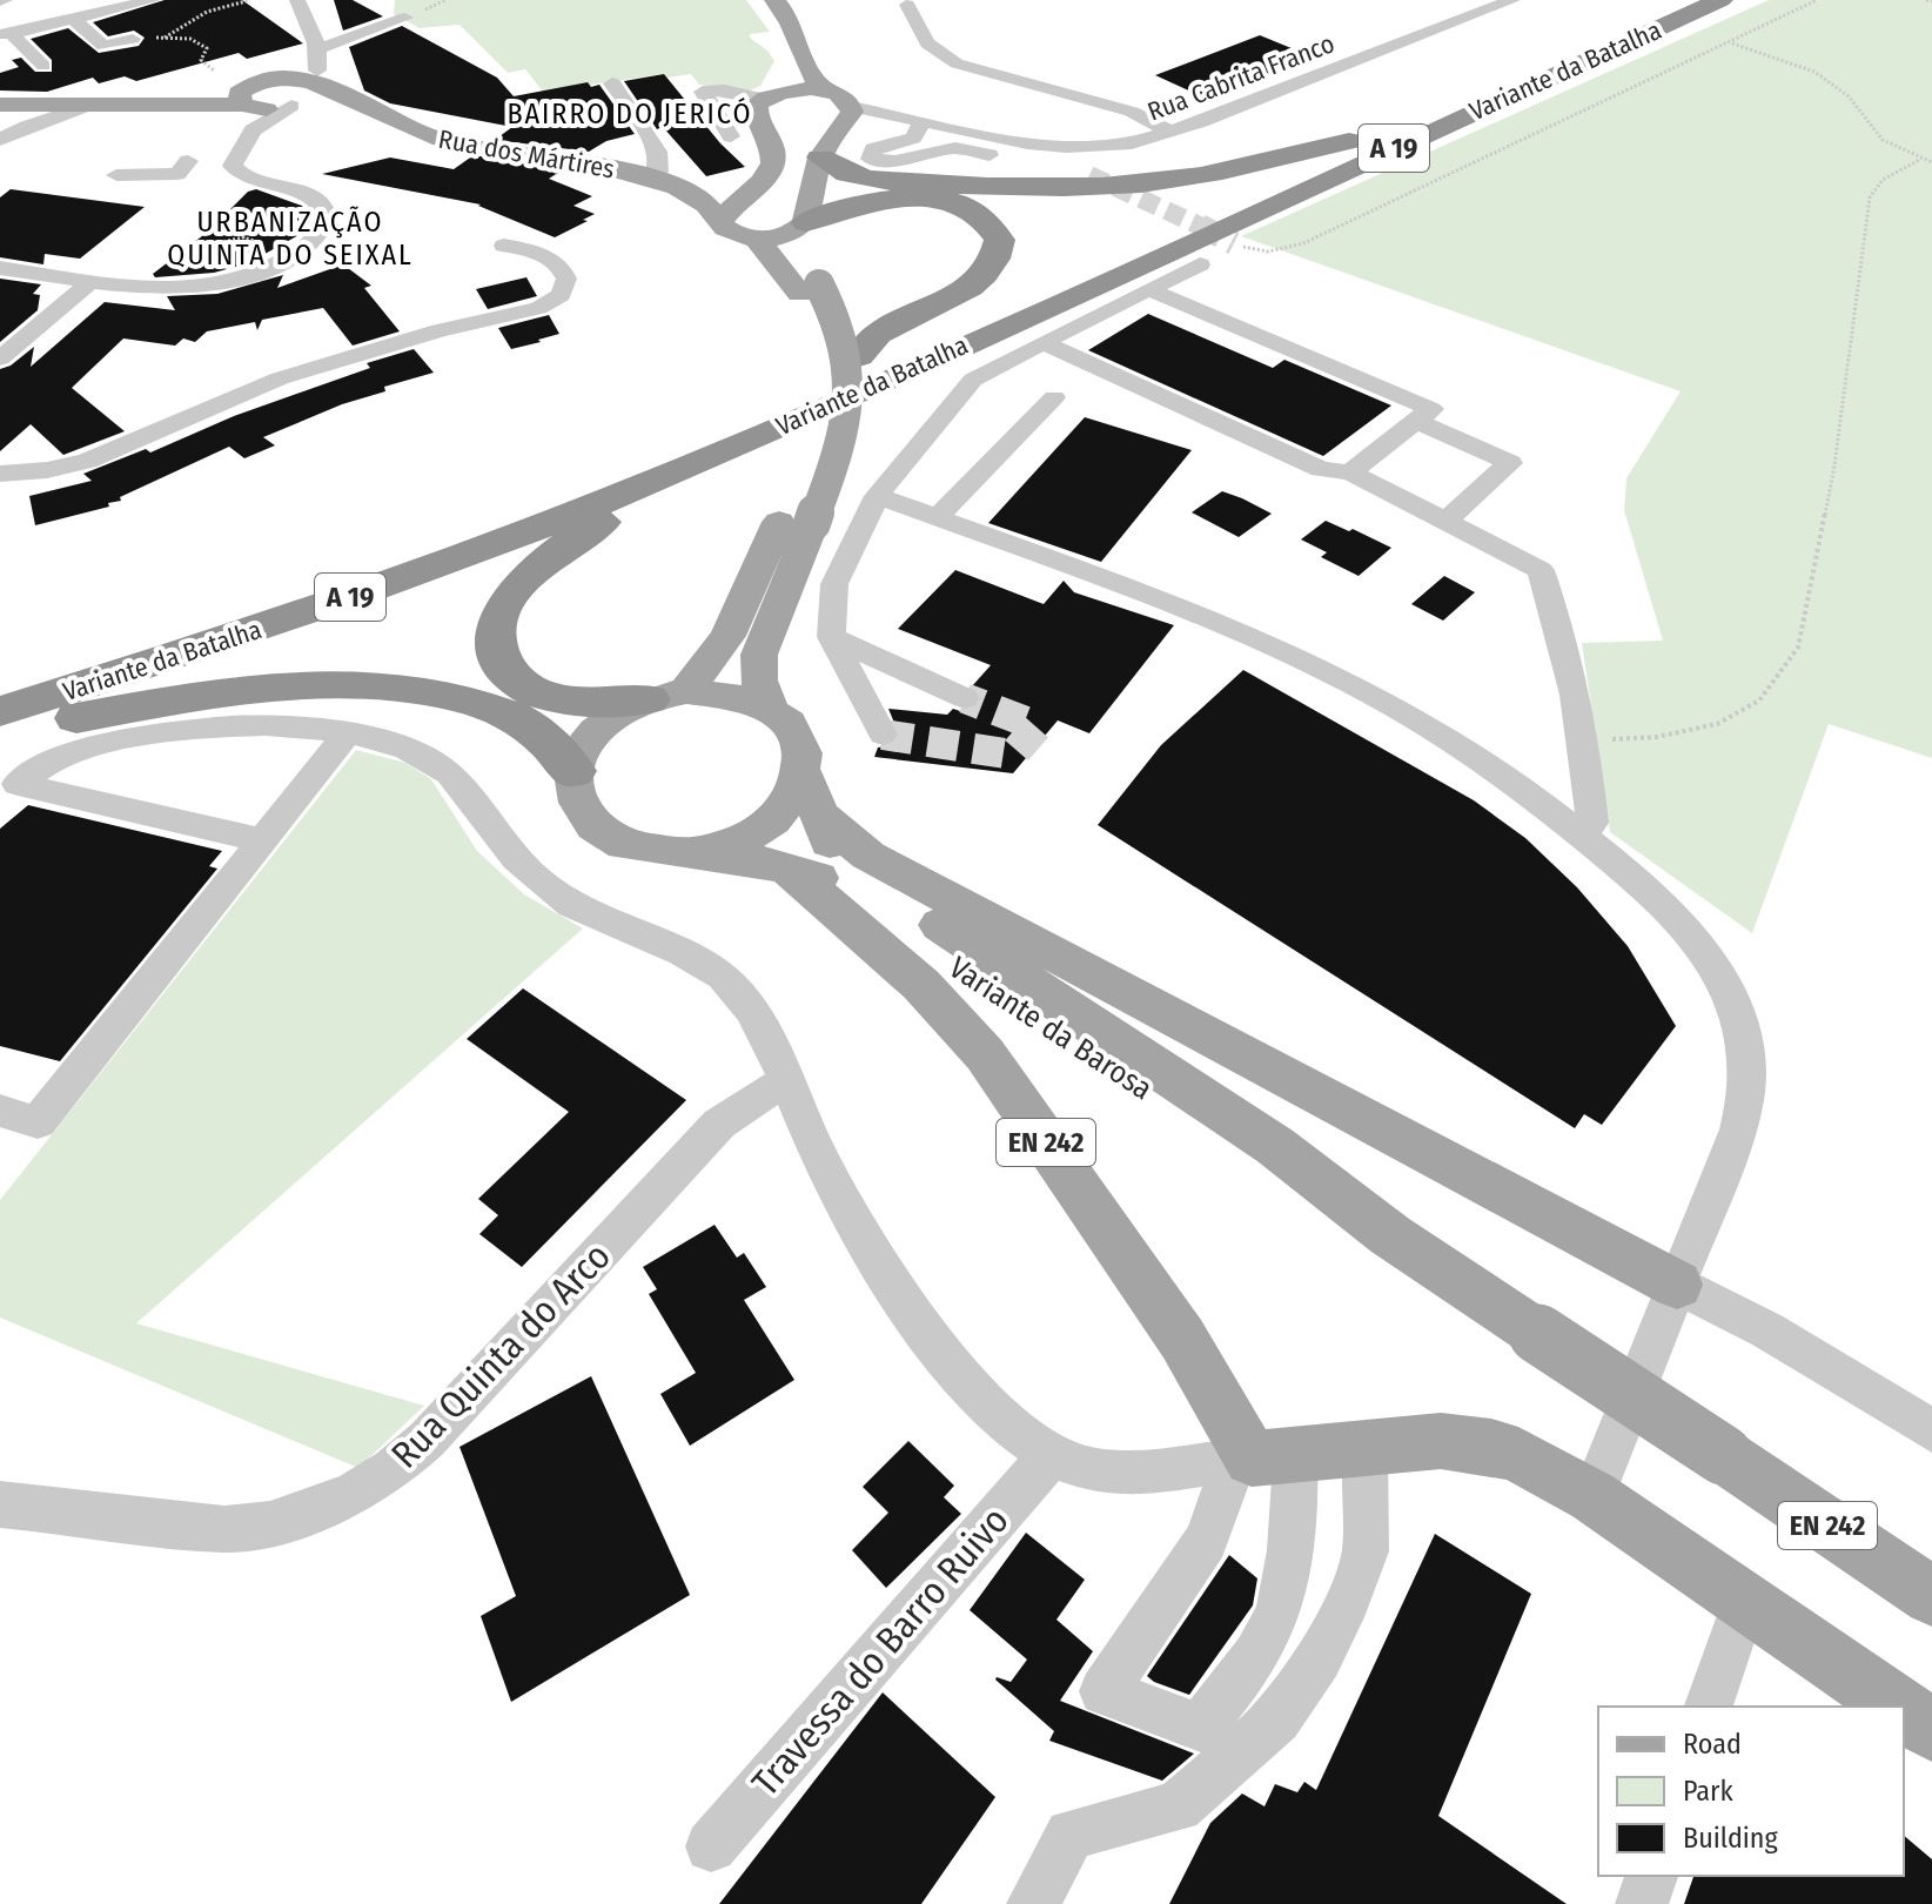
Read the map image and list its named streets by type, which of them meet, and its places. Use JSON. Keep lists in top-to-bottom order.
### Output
{
  "streets": {
    "highway": ["Variante da Batalha", "A 19"],
    "main road": ["Rua dos Mártires", "Variante da Barosa", "EN 242"],
    "street": ["Rua Cabrita Franco", "Rua Quinta do Arco", "Travessa do Barro Ruivo"]
  },
  "crossings": [
    ["Variante da Barosa", "EN 242"]
  ],
  "districts": ["BAIRRO DO JERICÓ", "URBANIZAÇÃO QUINTA DO SEIXAL"],
  "legend": ["Road", "Park", "Building"]
}
